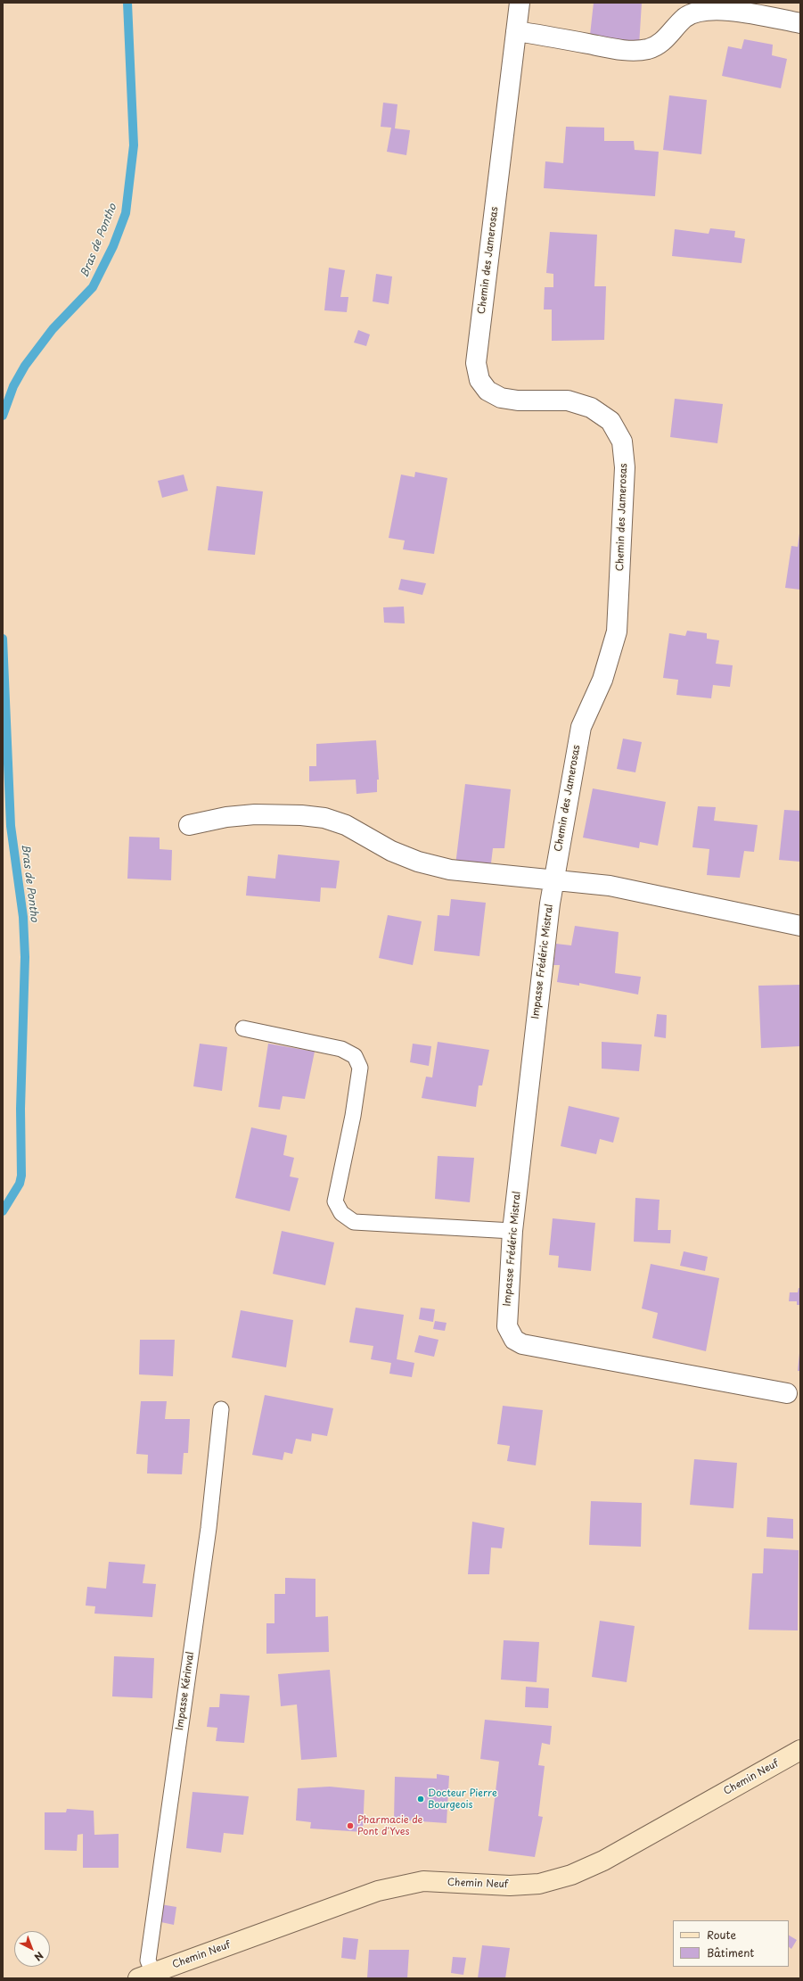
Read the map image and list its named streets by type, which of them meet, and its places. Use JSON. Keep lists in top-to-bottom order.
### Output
{
  "streets": {
    "main road": ["Chemin Neuf"],
    "street": ["Chemin des Jamerosas", "Impasse Frédéric Mistral"],
    "lane": ["Impasse Kérinval"]
  },
  "crossings": [
    ["Chemin des Jamerosas", "Impasse Frédéric Mistral"],
    ["Impasse Kérinval", "Chemin Neuf"]
  ],
  "water": ["Bras de Pontho"],
  "places": ["Docteur Pierre Bourgeois", "Pharmacie de Pont d'Yves"],
  "legend": ["Route", "Bâtiment"],
  "north": "bottom right"
}
